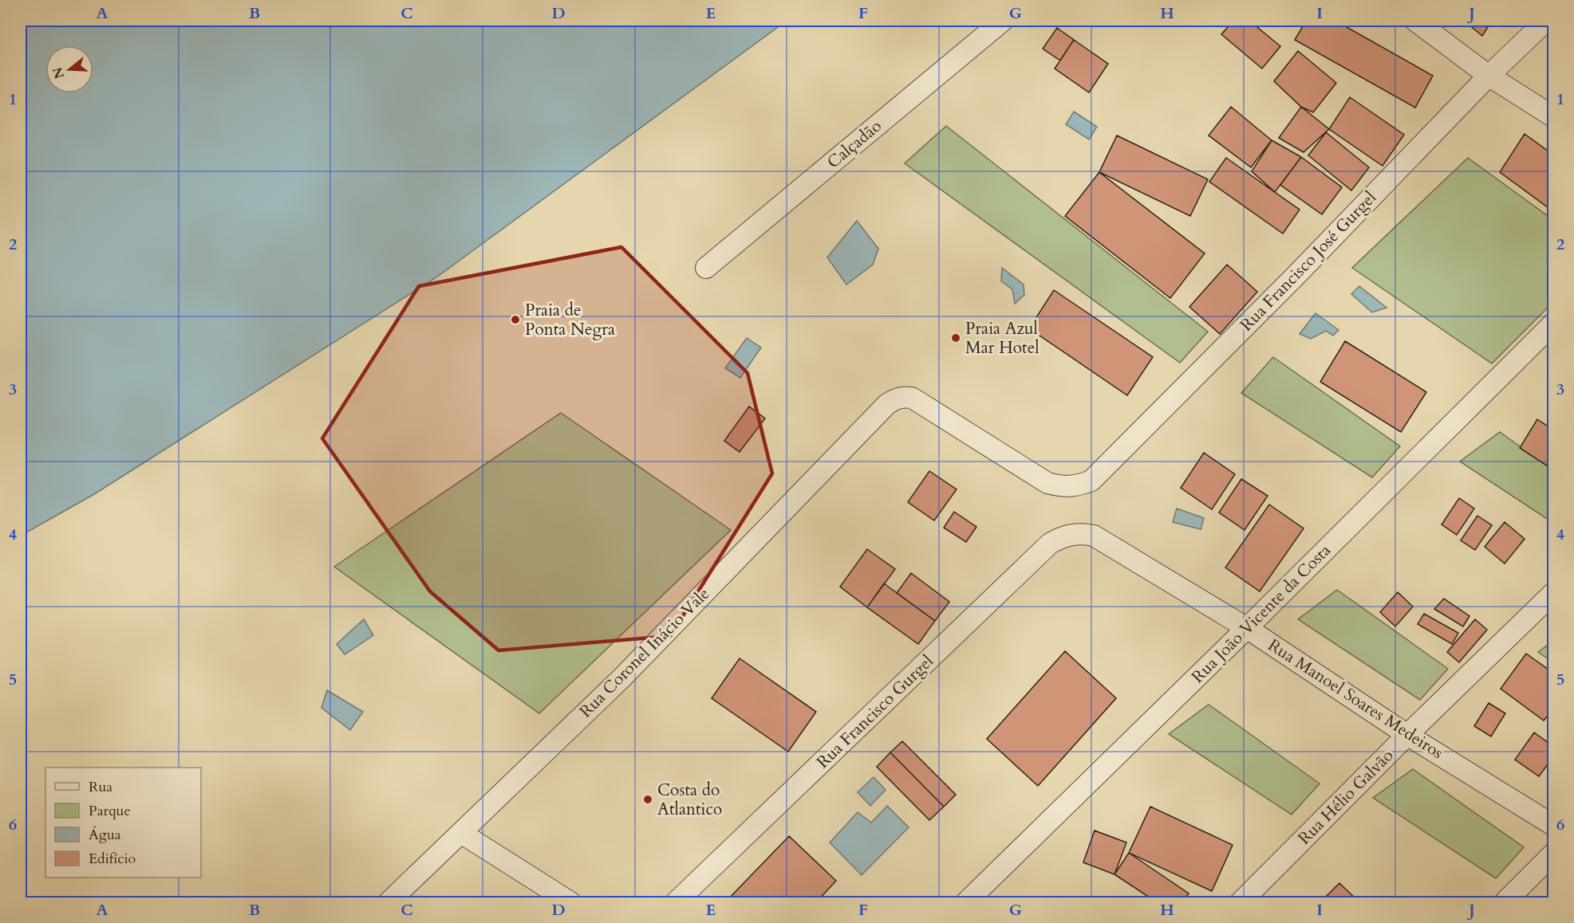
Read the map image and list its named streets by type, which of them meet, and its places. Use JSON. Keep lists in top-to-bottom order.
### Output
{
  "streets": {
    "street": [
      "Calçadão",
      "Rua Francisco José Gurgel",
      "Rua João Vicente da Costa",
      "Rua Coronel Inácio Vale",
      "Rua Manoel Soares Medeiros",
      "Rua Francisco Gurgel",
      "Rua Hélio Galvão"
    ]
  },
  "crossings": [
    ["Rua Francisco José Gurgel", "Rua Coronel Inácio Vale"],
    ["Rua João Vicente da Costa", "Rua Manoel Soares Medeiros"],
    ["Rua Manoel Soares Medeiros", "Rua Francisco Gurgel"],
    ["Rua Manoel Soares Medeiros", "Rua Hélio Galvão"]
  ],
  "places": ["Praia de Ponta Negra", "Praia Azul Mar Hotel", "Costa do Atlantico"],
  "legend": [
    "Rua",
    "Parque",
    "Água",
    "Edifício"
  ],
  "north": "left",
  "grid": {
    "columns": [
      "A",
      "B",
      "C",
      "D",
      "E",
      "F",
      "G",
      "H",
      "I",
      "J"
    ],
    "rows": [
      "1",
      "2",
      "3",
      "4",
      "5",
      "6"
    ]
  }
}
